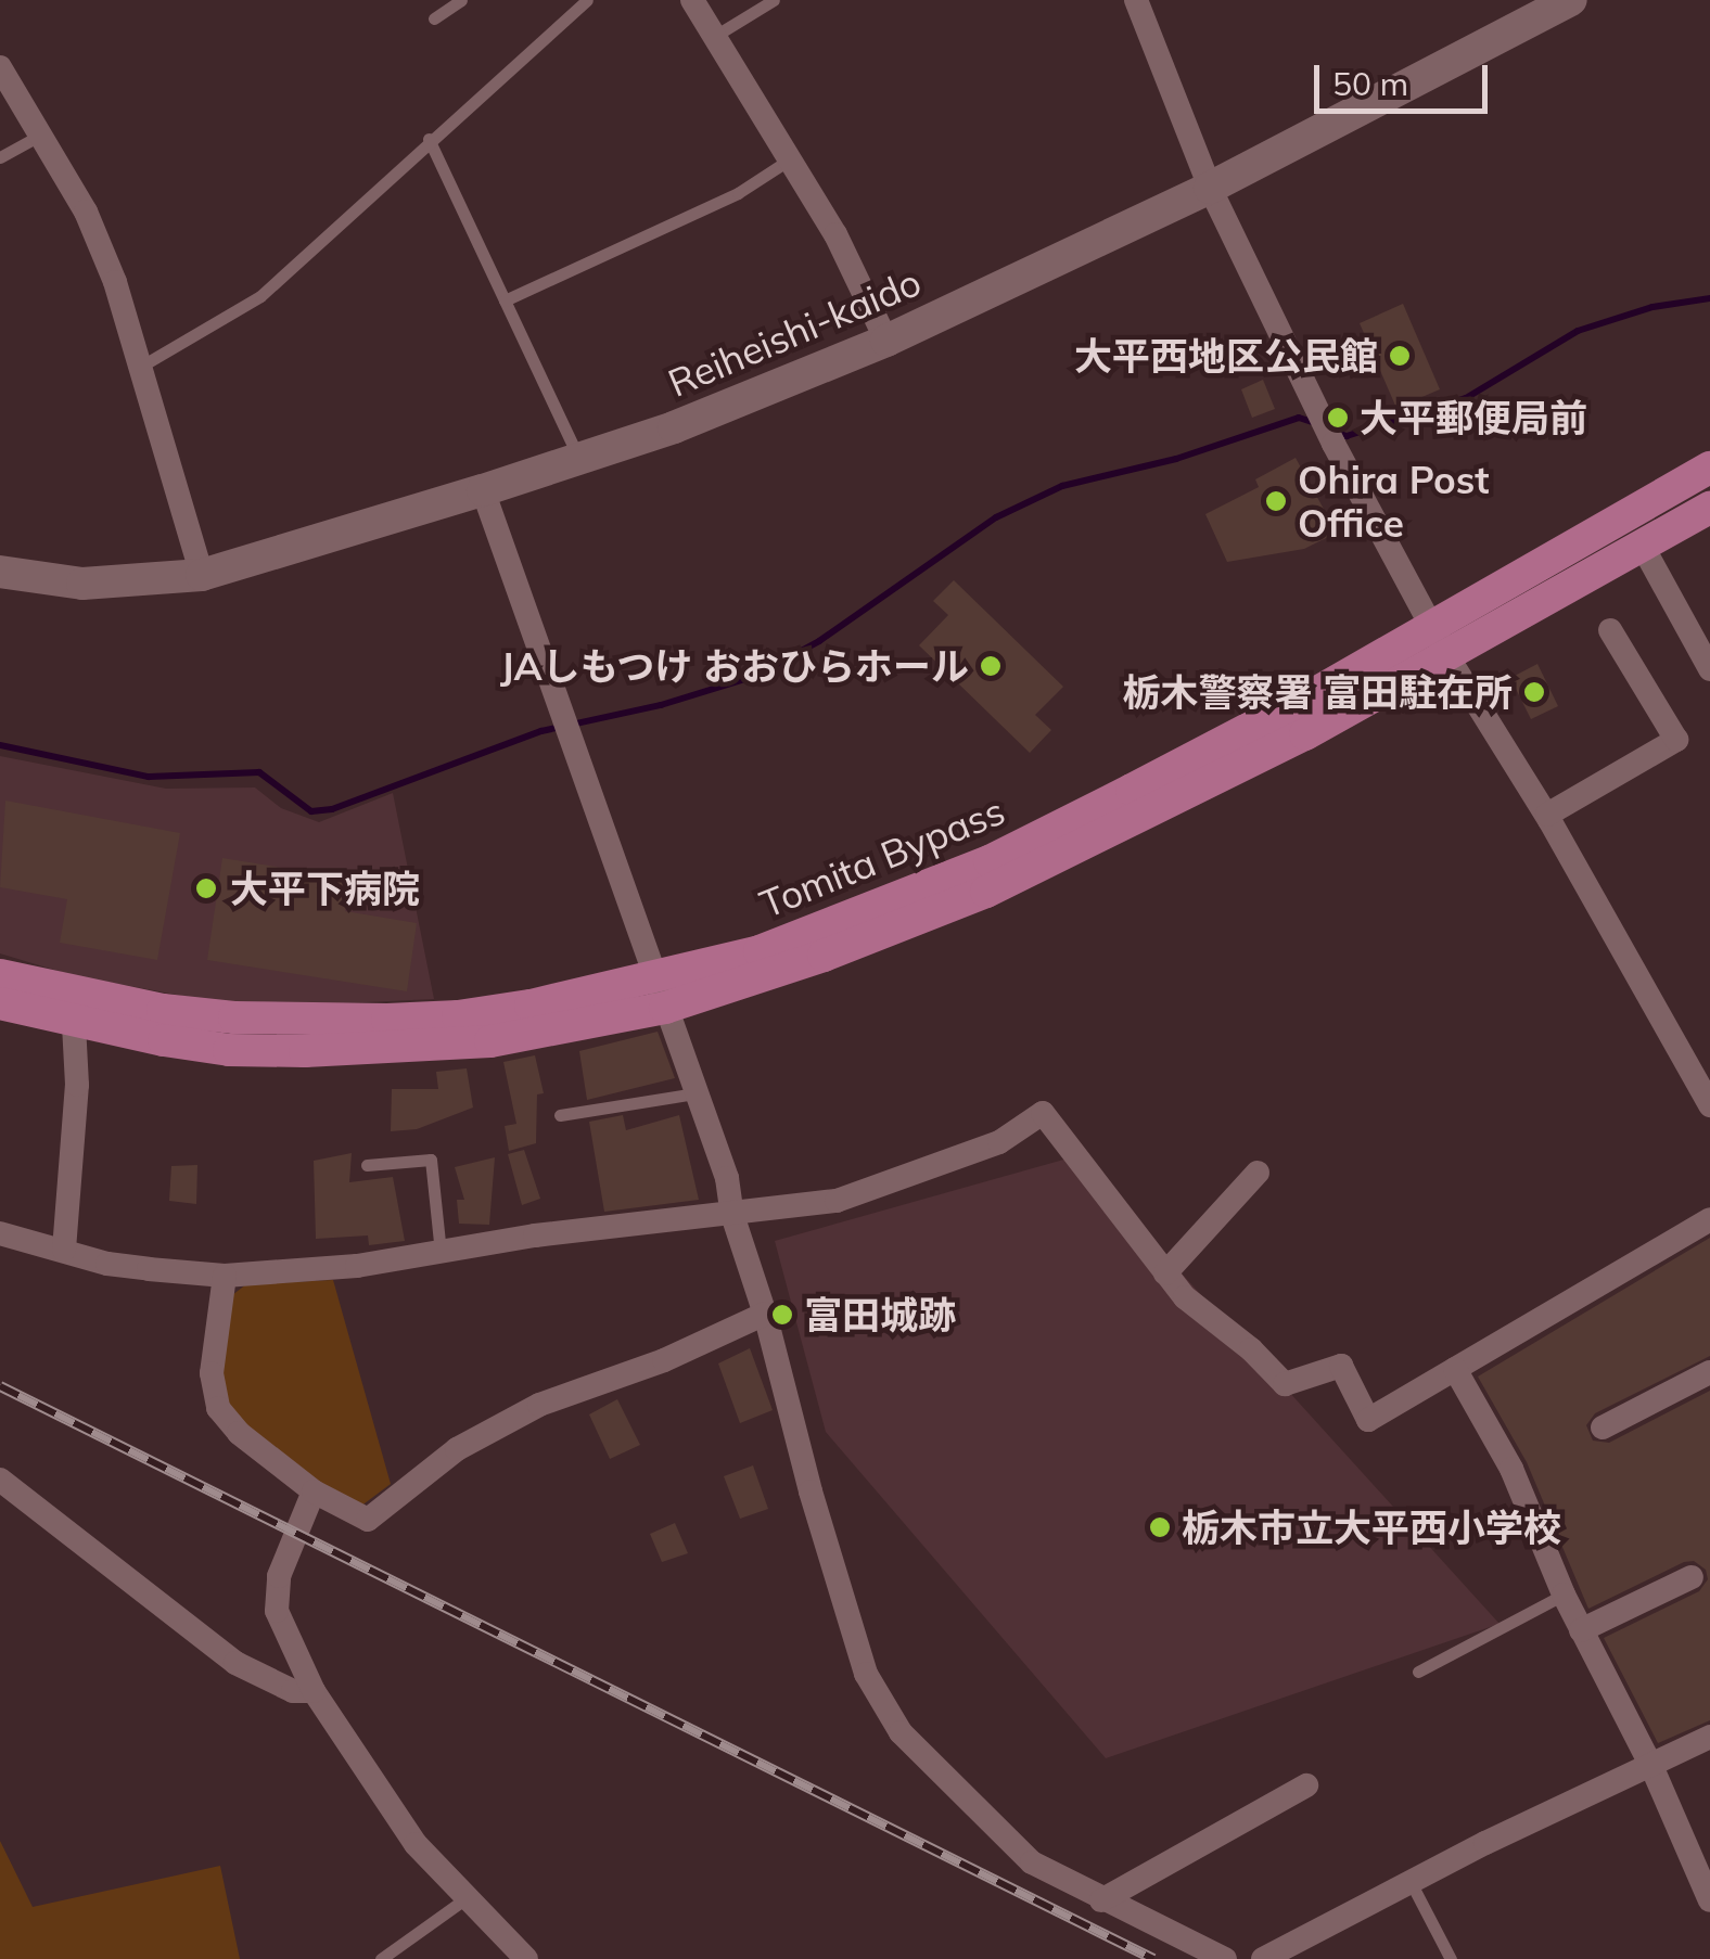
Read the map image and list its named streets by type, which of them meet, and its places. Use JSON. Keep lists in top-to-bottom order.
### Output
{
  "streets": {
    "main road": ["Tomita Bypass"],
    "street": ["Reiheishi-kaido"]
  },
  "places": [
    "大平西地区公民館",
    "大平郵便局前",
    "Ohira Post Office",
    "JAしもつけ おおひらホール",
    "栃木警察署 富田駐在所",
    "大平下病院",
    "富田城跡",
    "栃木市立大平西小学校"
  ],
  "scale_bar": "50 m"
}
